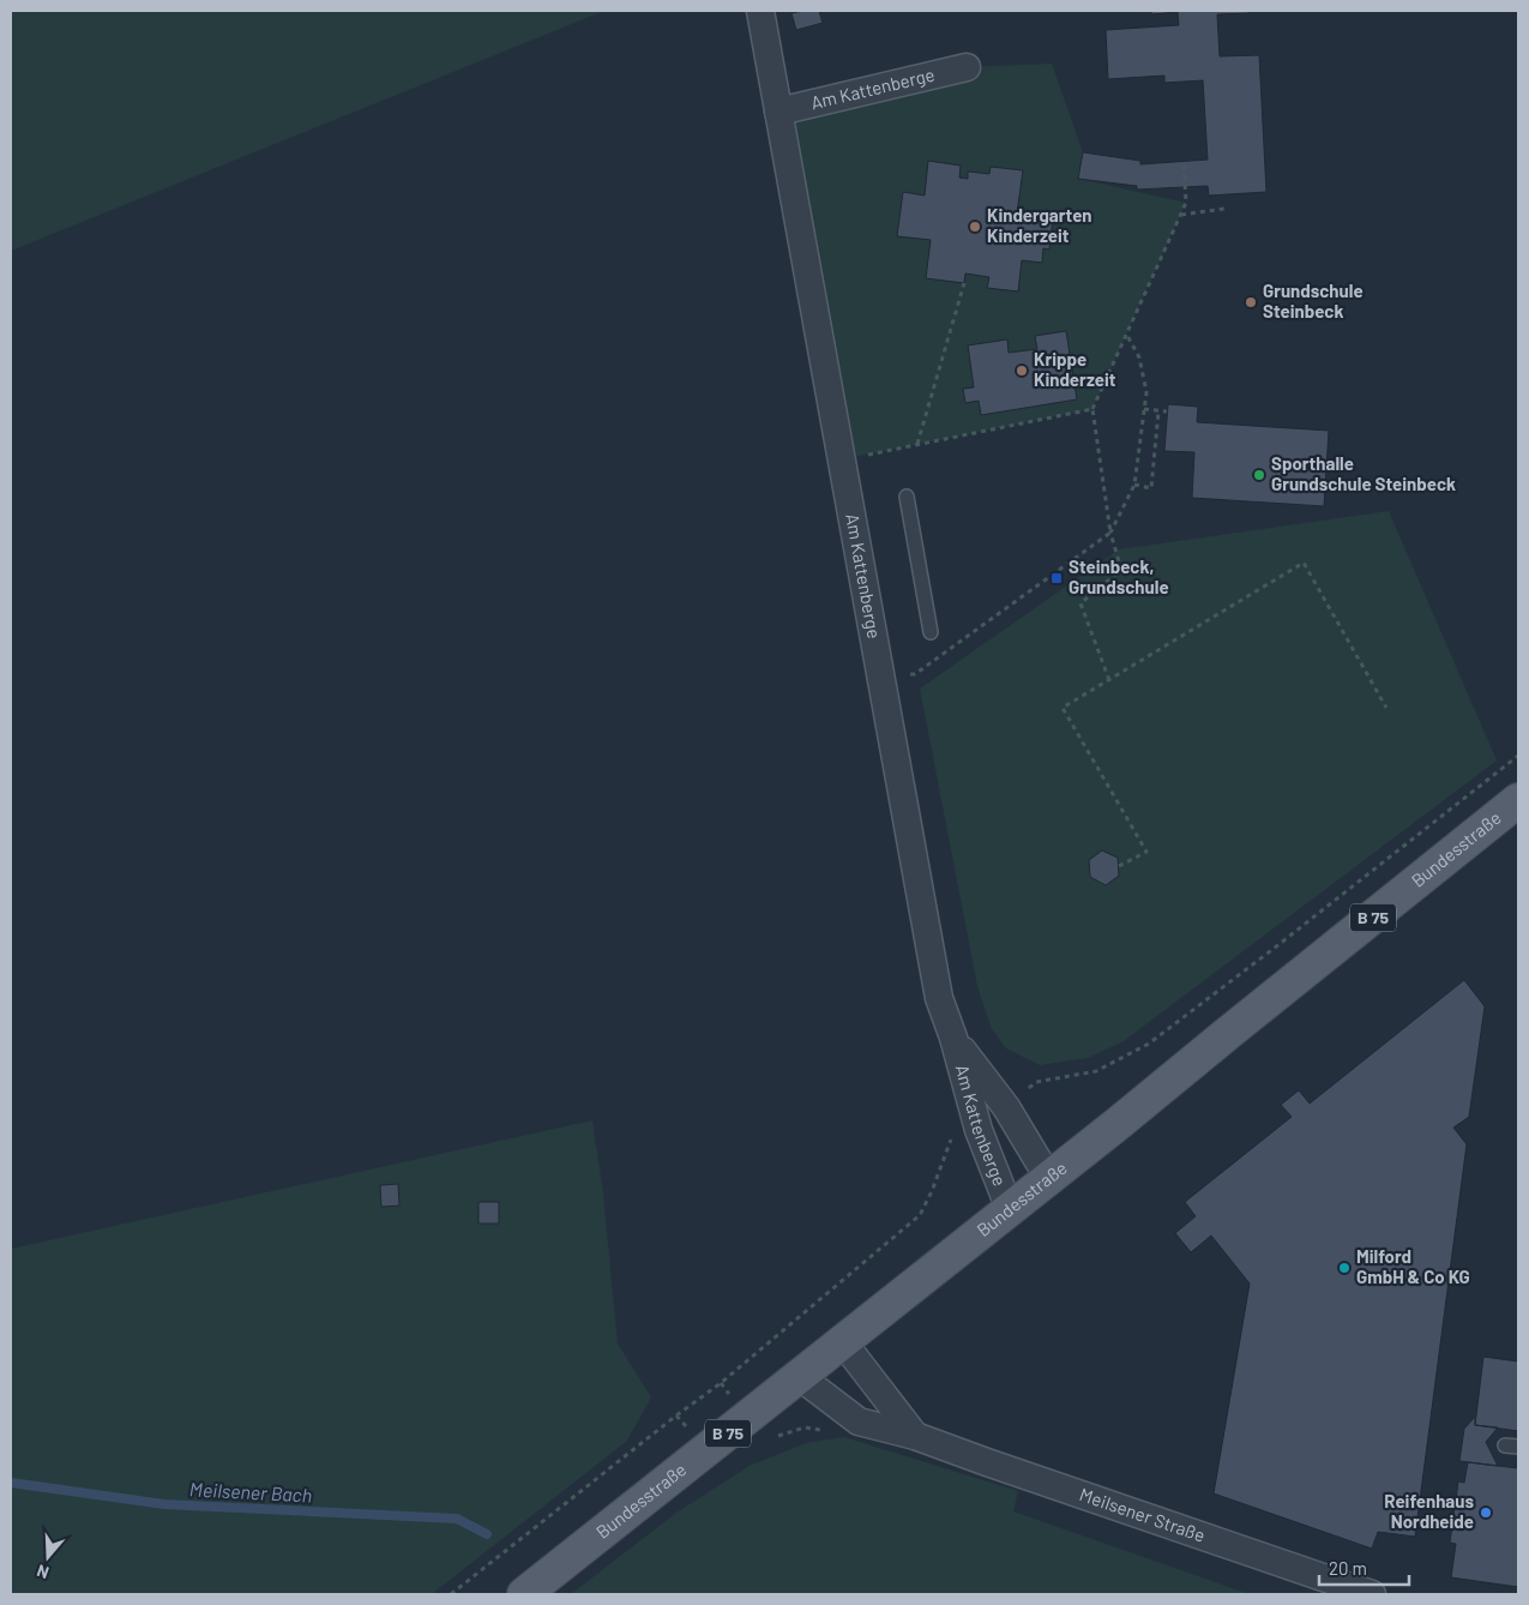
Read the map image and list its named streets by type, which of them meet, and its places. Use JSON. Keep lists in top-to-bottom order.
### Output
{
  "streets": {
    "main road": ["Bundesstraße", "B 75"],
    "street": ["Am Kattenberge", "Meilsener Straße"]
  },
  "crossings": [
    ["Am Kattenberge", "Bundesstraße"],
    ["Bundesstraße", "Meilsener Straße"]
  ],
  "water": ["Meilsener Bach"],
  "places": {
    "other": [
      "Kindergarten Kinderzeit",
      "Grundschule Steinbeck",
      "Krippe Kinderzeit",
      "Sporthalle Grundschule Steinbeck",
      "Milford GmbH & Co KG",
      "Reifenhaus Nordheide"
    ],
    "transit": ["Steinbeck, Grundschule"]
  },
  "scale_bar": "20 m",
  "north": "bottom"
}
